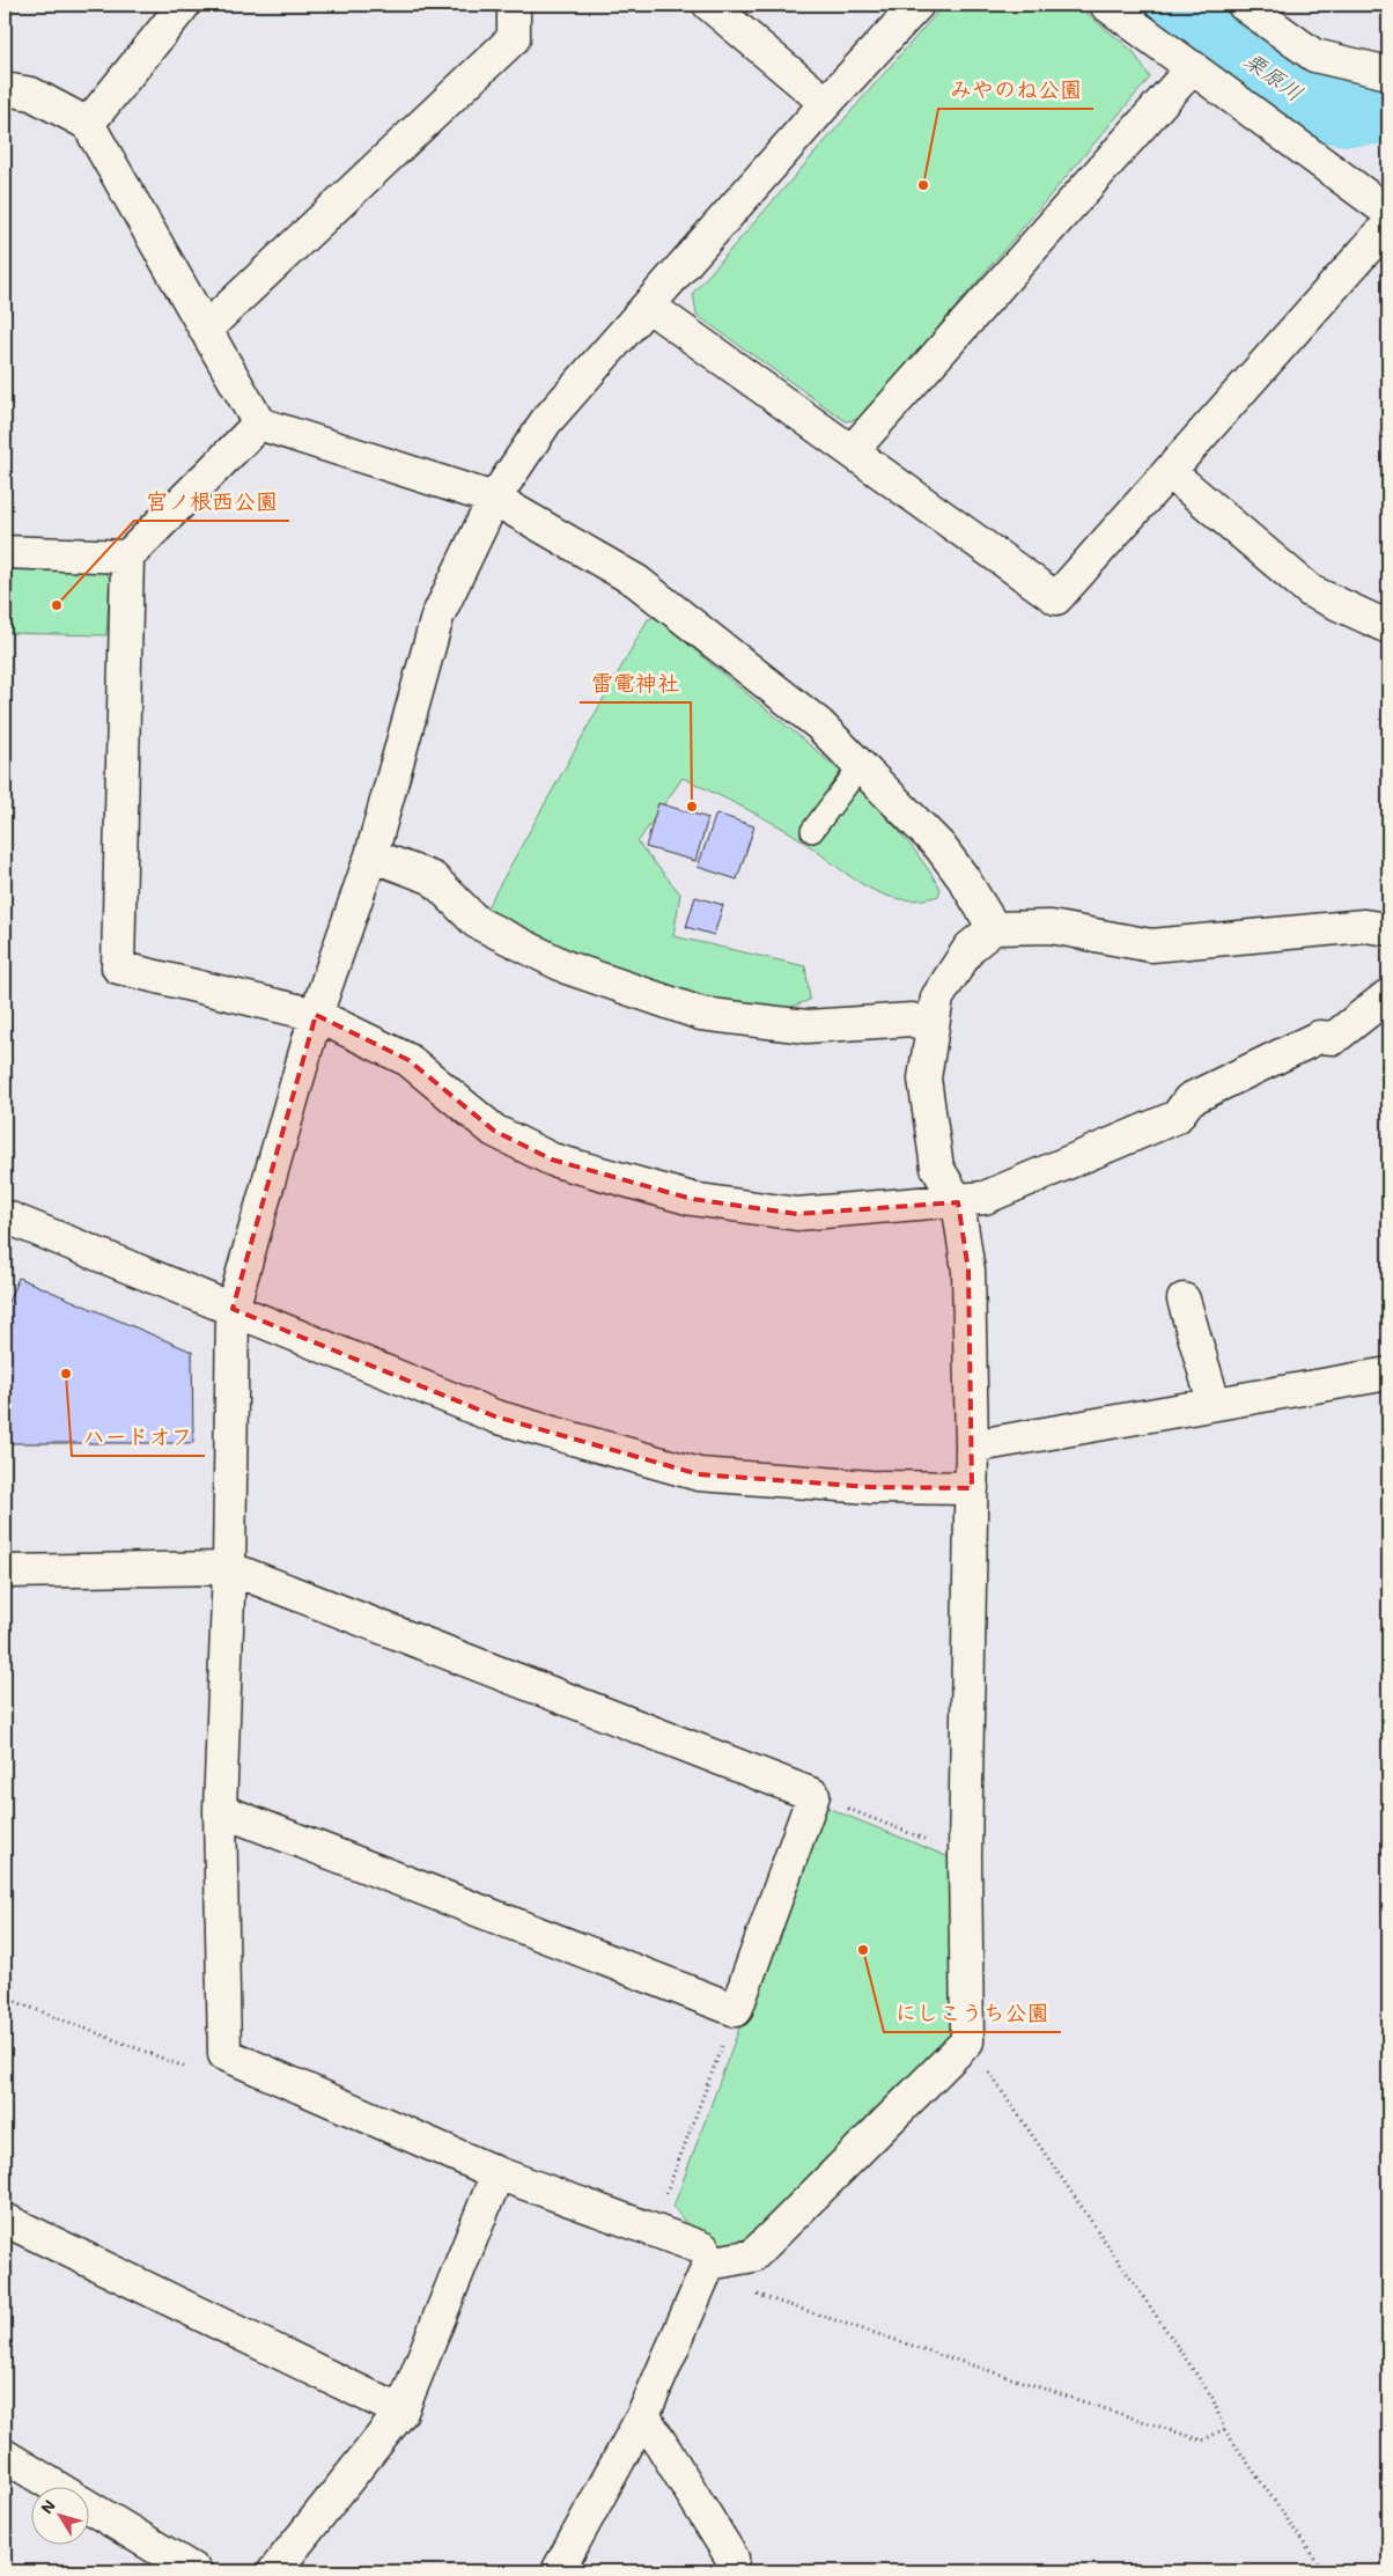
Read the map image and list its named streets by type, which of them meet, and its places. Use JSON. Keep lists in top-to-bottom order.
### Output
{
  "water": ["栗原川"],
  "places": [
    "みやのね公園",
    "宮ノ根西公園",
    "雷電神社",
    "ハードオフ",
    "にしこうち公園"
  ],
  "north": "top left"
}
